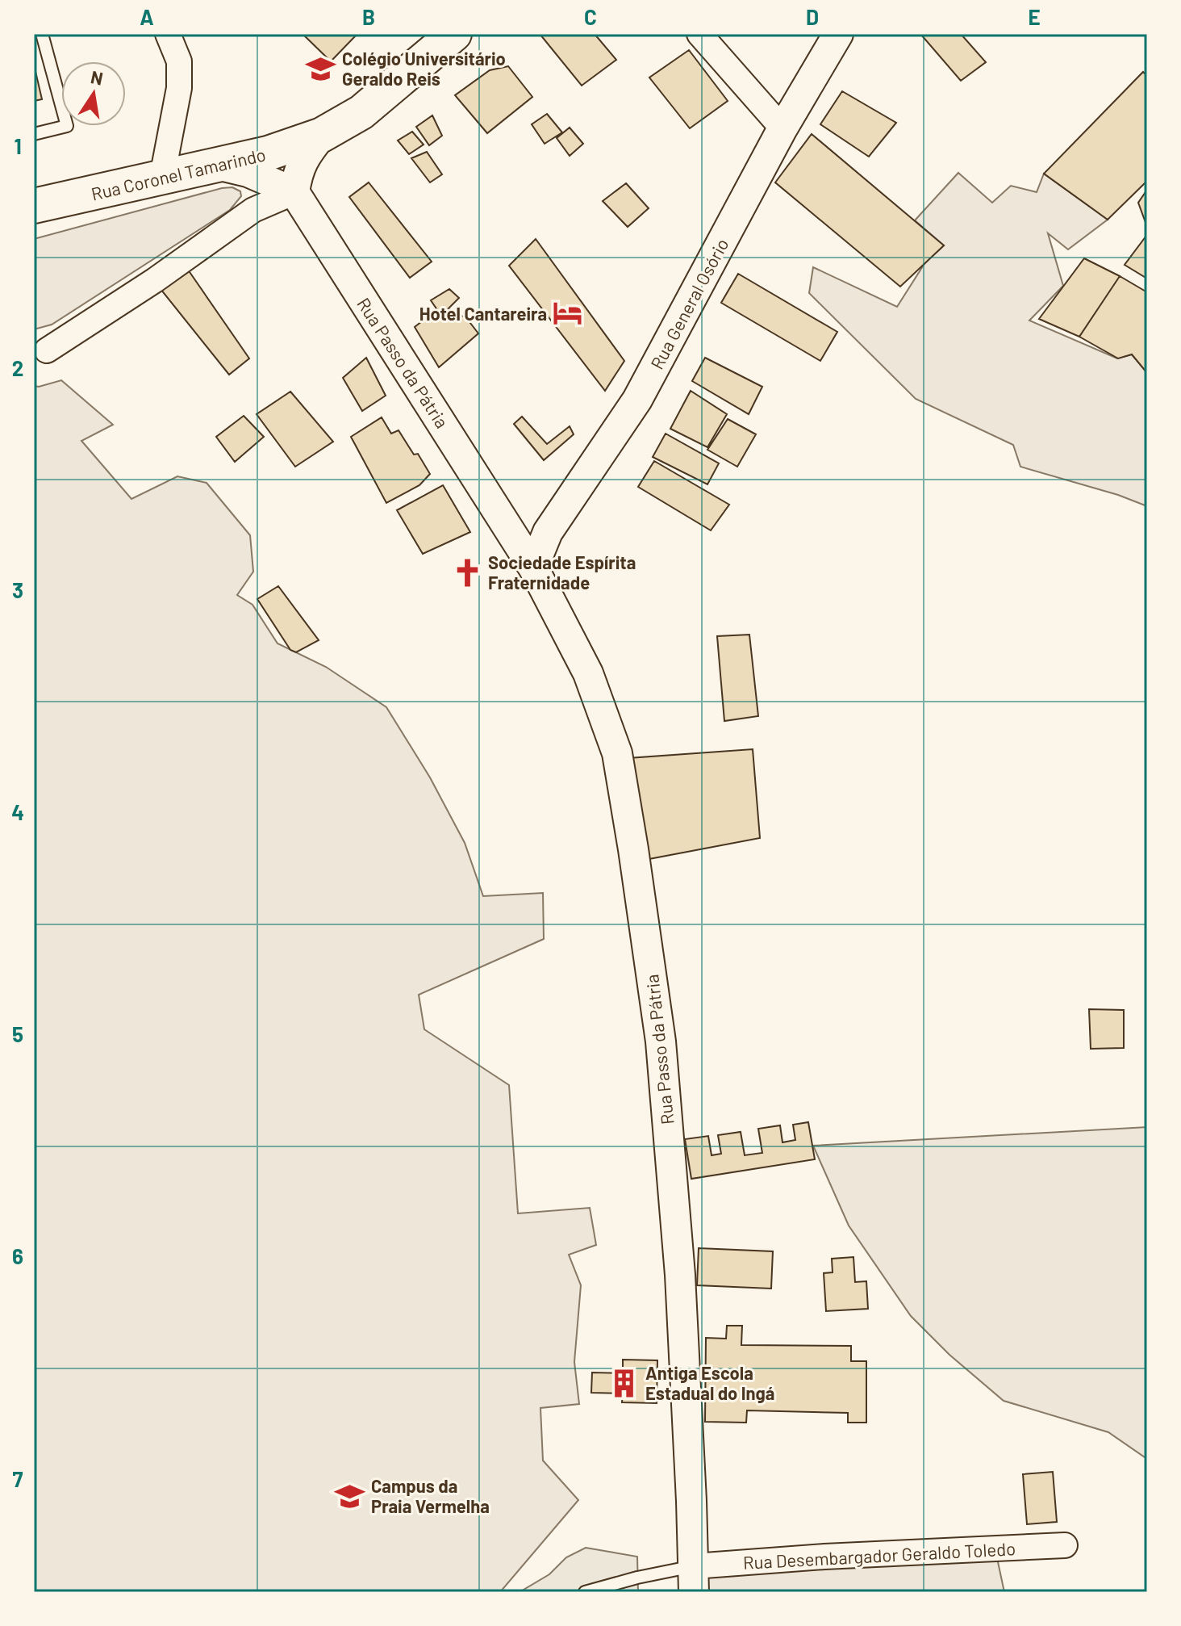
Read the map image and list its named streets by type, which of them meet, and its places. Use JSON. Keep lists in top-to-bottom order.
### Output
{
  "streets": {
    "main road": ["Rua Coronel Tamarindo"],
    "street": ["Rua General Osório", "Rua Passo da Pátria", "Rua Desembargador Geraldo Toledo"]
  },
  "crossings": [
    ["Rua General Osório", "Rua Passo da Pátria"],
    ["Rua Passo da Pátria", "Rua Desembargador Geraldo Toledo"]
  ],
  "places": {
    "school or university": ["Colégio Universitário Geraldo Reis", "Campus da Praia Vermelha"],
    "hotel": ["Hotel Cantareira"],
    "church": ["Sociedade Espírita Fraternidade"],
    "building": ["Antiga Escola Estadual do Ingá"]
  },
  "north": "top",
  "grid": {
    "columns": [
      "A",
      "B",
      "C",
      "D",
      "E"
    ],
    "rows": [
      "1",
      "2",
      "3",
      "4",
      "5",
      "6",
      "7"
    ]
  }
}
